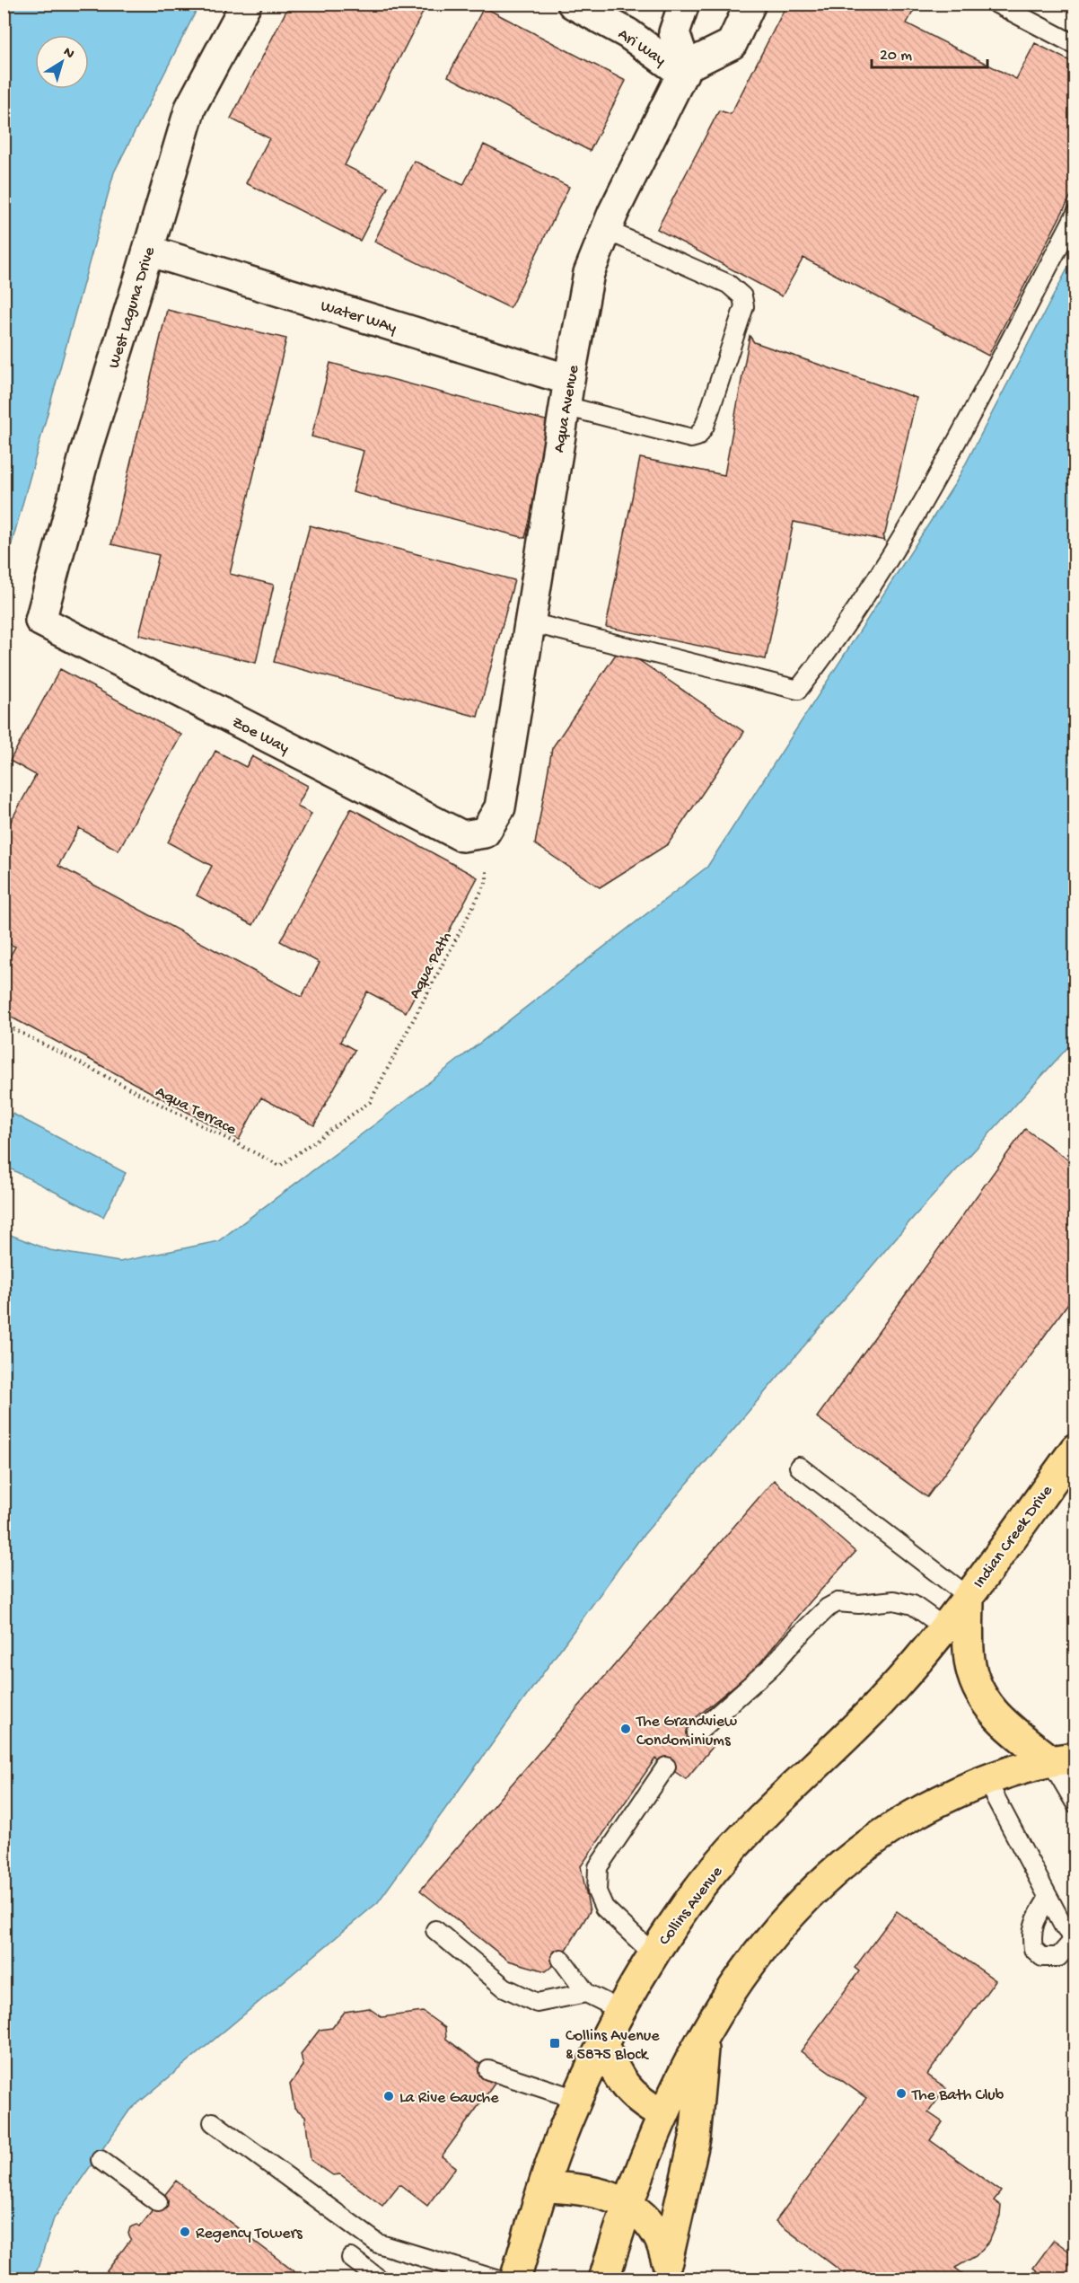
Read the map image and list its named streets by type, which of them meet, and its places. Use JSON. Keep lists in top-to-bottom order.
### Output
{
  "streets": {
    "main road": ["Indian Creek Drive", "Collins Avenue"],
    "street": [
      "Ari Way",
      "West Laguna Drive",
      "Water WAy",
      "Aqua Avenue",
      "Zoe Way"
    ],
    "path": ["Aqua Path", "Aqua Terrace"]
  },
  "crossings": [
    ["Ari Way", "Aqua Avenue"],
    ["West Laguna Drive", "Water WAy"],
    ["West Laguna Drive", "Zoe Way"],
    ["Water WAy", "Aqua Avenue"],
    ["Aqua Avenue", "Zoe Way"],
    ["Aqua Avenue", "Aqua Path"],
    ["Zoe Way", "Aqua Path"],
    ["Aqua Path", "Aqua Terrace"],
    ["Indian Creek Drive", "Collins Avenue"]
  ],
  "places": {
    "other": [
      "The Grandview Condominiums",
      "The Bath Club",
      "La Rive Gauche",
      "Regency Towers"
    ],
    "transit": ["Collins Avenue & 5875 Block"]
  },
  "scale_bar": "20 m",
  "north": "top right"
}
